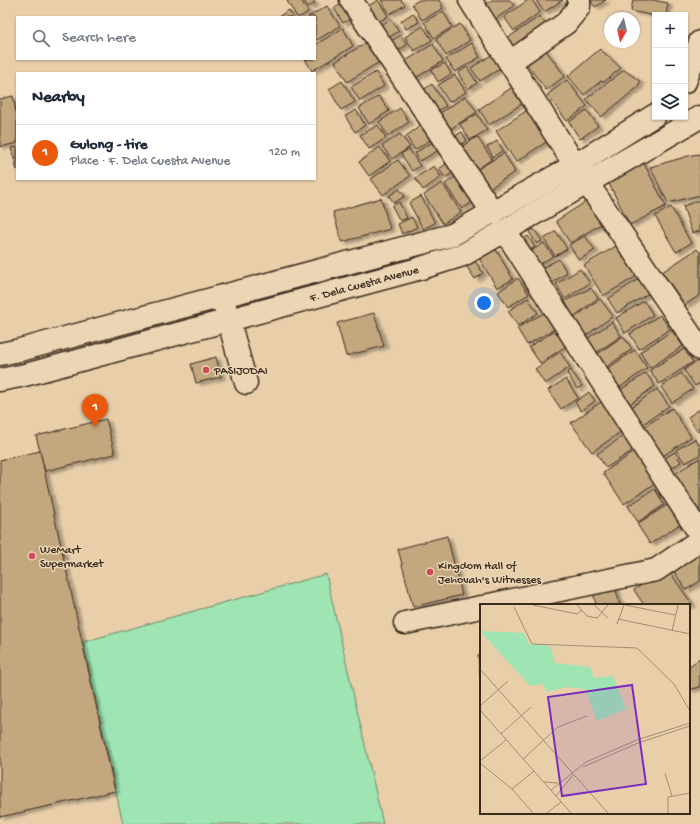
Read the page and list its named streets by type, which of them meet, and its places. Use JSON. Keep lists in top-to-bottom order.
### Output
{
  "streets": {
    "street": ["F. Dela Cuesta Avenue"]
  },
  "places": ["PASIJODAI", "WeMart Supermarket", "Kingdom Hall of Jehovah's Witnesses"],
  "north": "bottom",
  "page": {
    "map_buttons": ["+", "−"],
    "search": "Search here",
    "heading": "Nearby",
    "list": [
      {
        "mark": "1",
        "name": "Gulong - tire",
        "note": "Place · F. Dela Cuesta Avenue",
        "value": "120 m"
      }
    ],
    "pins": "1"
  }
}
